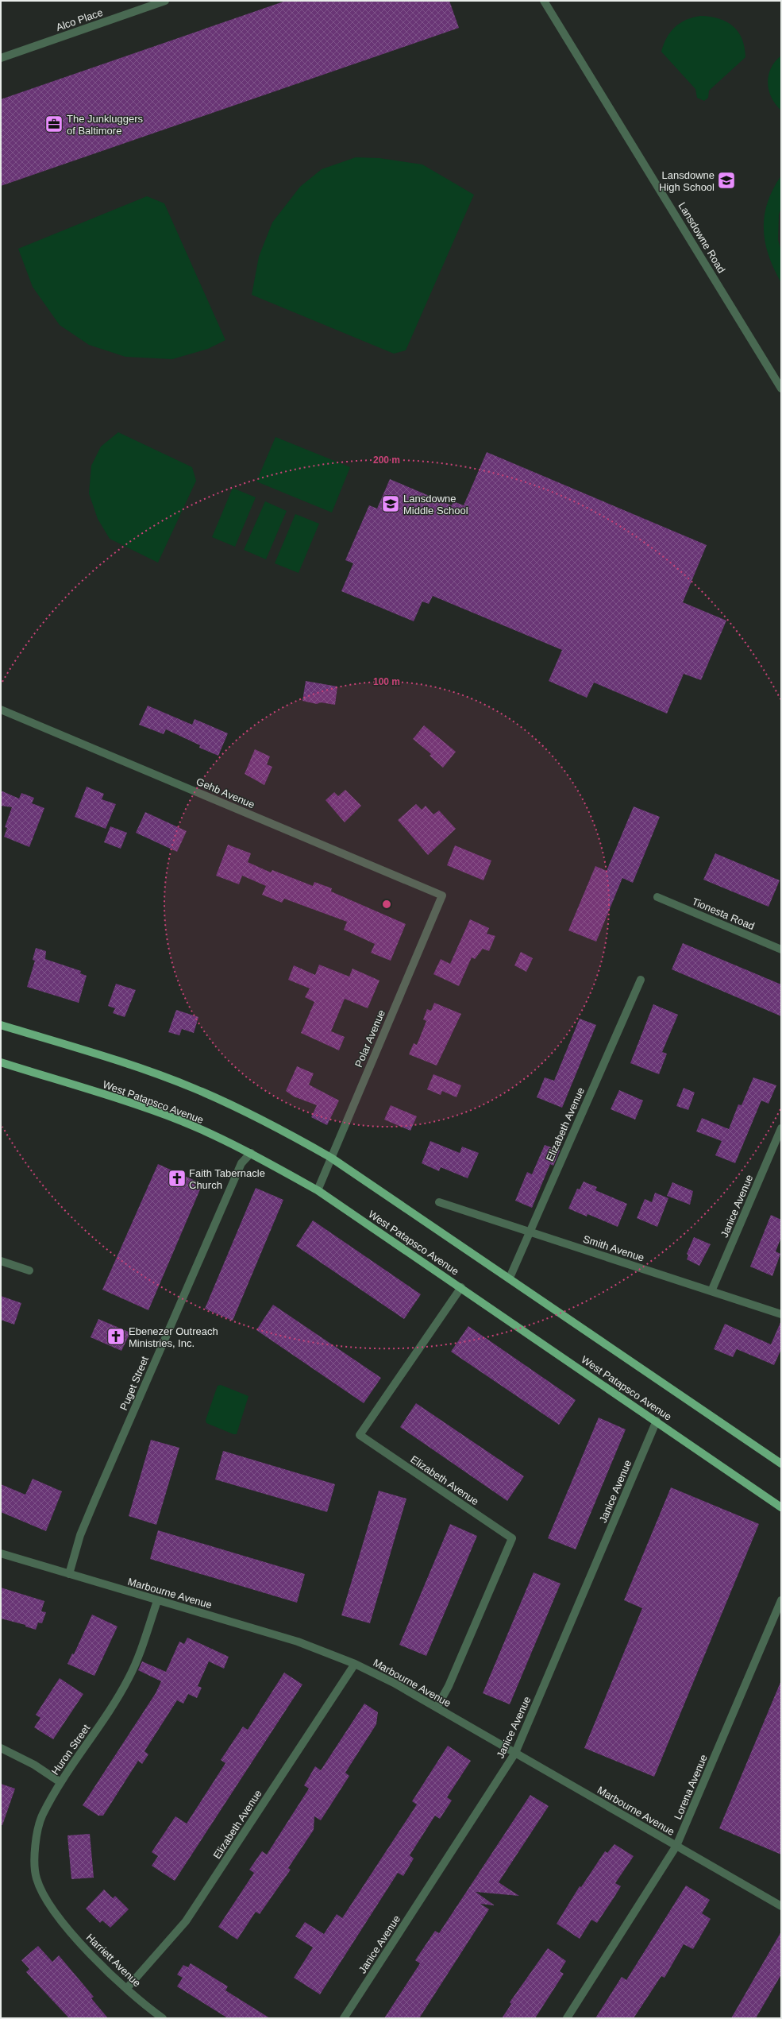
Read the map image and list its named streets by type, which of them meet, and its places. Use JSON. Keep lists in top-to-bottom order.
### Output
{
  "streets": {
    "main road": ["West Patapsco Avenue"],
    "street": [
      "Alco Place",
      "Lansdowne Road",
      "Gehb Avenue",
      "Tionesta Road",
      "Polar Avenue",
      "Elizabeth Avenue",
      "Janice Avenue",
      "Smith Avenue",
      "Puget Street",
      "Marbourne Avenue",
      "Huron Street",
      "Lorena Avenue",
      "Harriett Avenue"
    ]
  },
  "crossings": [
    ["Gehb Avenue", "Polar Avenue"],
    ["Polar Avenue", "West Patapsco Avenue"],
    ["West Patapsco Avenue", "Elizabeth Avenue"],
    ["West Patapsco Avenue", "Janice Avenue"],
    ["West Patapsco Avenue", "Puget Street"],
    ["Elizabeth Avenue", "Smith Avenue"],
    ["Elizabeth Avenue", "Marbourne Avenue"],
    ["Elizabeth Avenue", "Harriett Avenue"],
    ["Janice Avenue", "Smith Avenue"],
    ["Janice Avenue", "Marbourne Avenue"],
    ["Puget Street", "Marbourne Avenue"],
    ["Marbourne Avenue", "Huron Street"],
    ["Marbourne Avenue", "Lorena Avenue"],
    ["Huron Street", "Harriett Avenue"]
  ],
  "places": {
    "office": ["The Junkluggers of Baltimore"],
    "school or university": ["Lansdowne High School", "Lansdowne Middle School"],
    "church": ["Faith Tabernacle Church", "Ebenezer Outreach Ministries, Inc."]
  },
  "rings": ["200 m", "100 m"]
}
